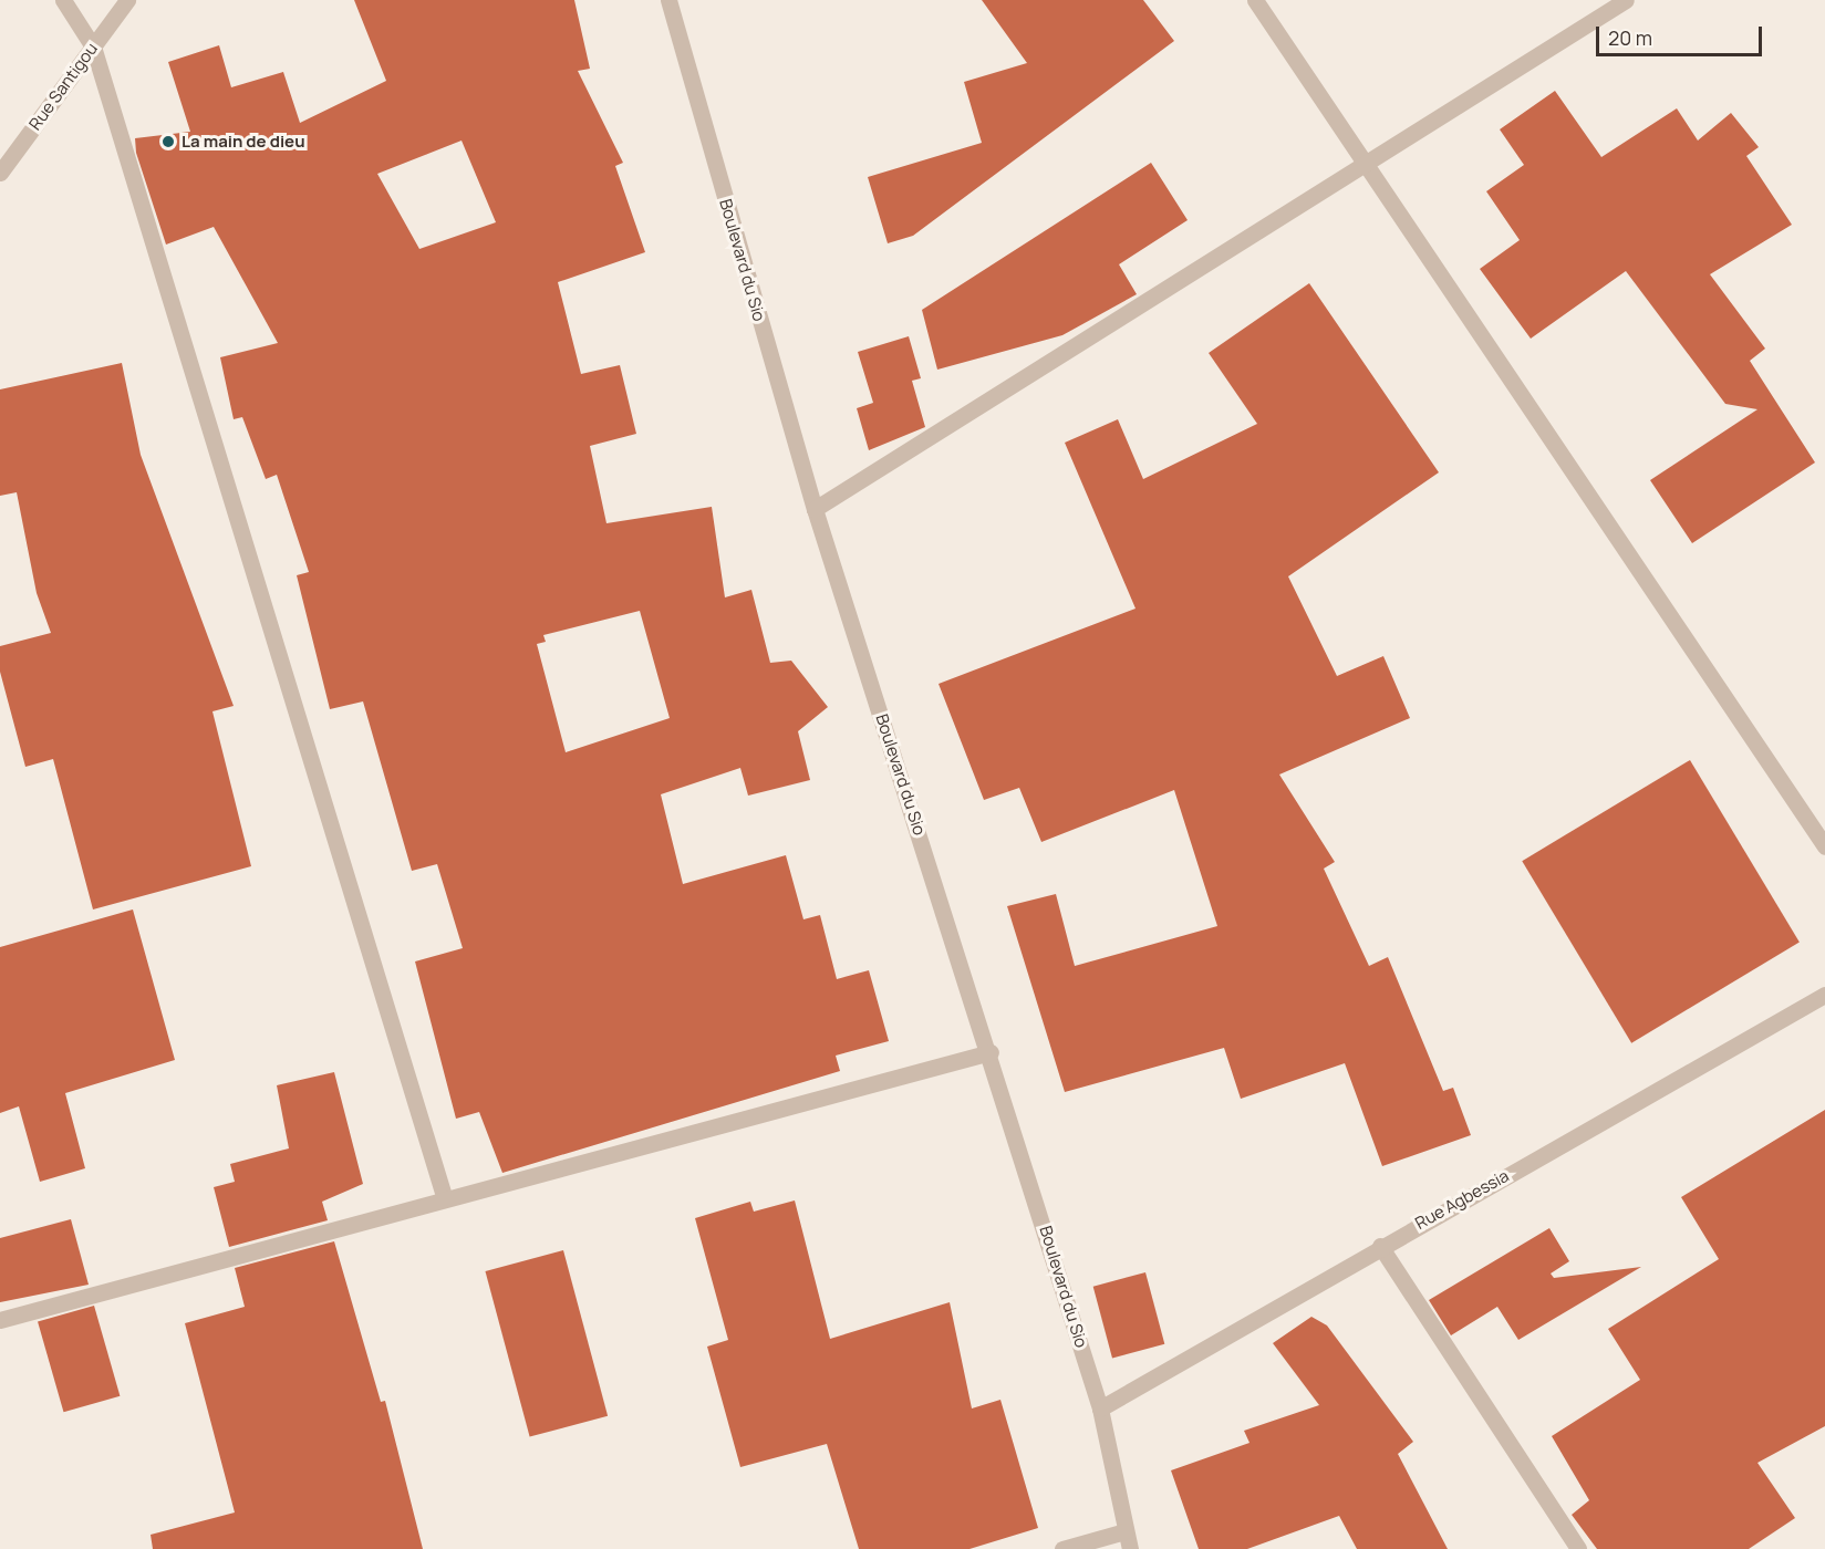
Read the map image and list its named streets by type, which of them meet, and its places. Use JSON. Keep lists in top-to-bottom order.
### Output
{
  "streets": {
    "street": ["Rue Santigou", "Boulevard du Sio", "Rue Agbessia"]
  },
  "crossings": [
    ["Boulevard du Sio", "Rue Agbessia"]
  ],
  "places": ["La main de dieu"],
  "scale_bar": "20 m"
}
